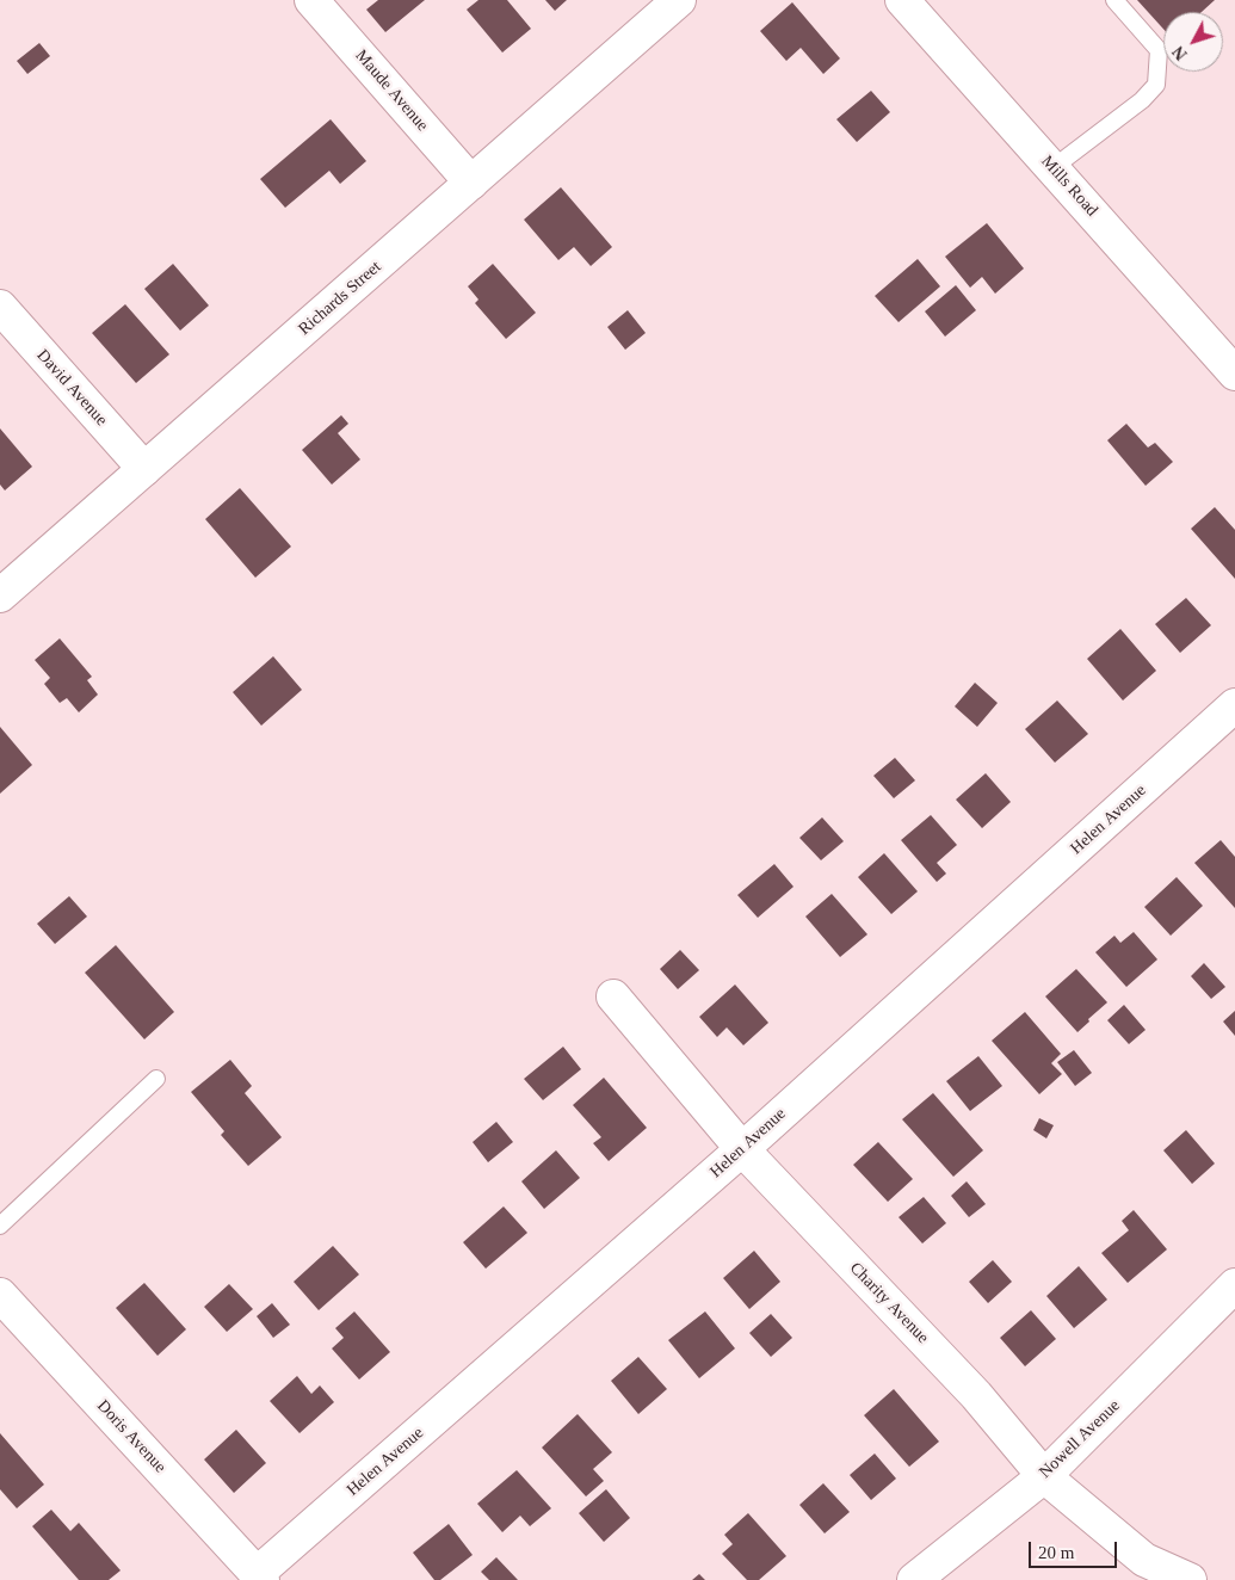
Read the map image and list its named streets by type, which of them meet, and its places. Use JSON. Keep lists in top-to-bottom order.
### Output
{
  "streets": {
    "street": [
      "Maude Avenue",
      "Mills Road",
      "Richards Street",
      "David Avenue",
      "Helen Avenue",
      "Charity Avenue",
      "Doris Avenue",
      "Nowell Avenue"
    ]
  },
  "crossings": [
    ["Maude Avenue", "Richards Street"],
    ["Richards Street", "David Avenue"],
    ["Helen Avenue", "Charity Avenue"],
    ["Helen Avenue", "Doris Avenue"],
    ["Charity Avenue", "Nowell Avenue"]
  ],
  "scale_bar": "20 m",
  "north": "bottom left"
}
